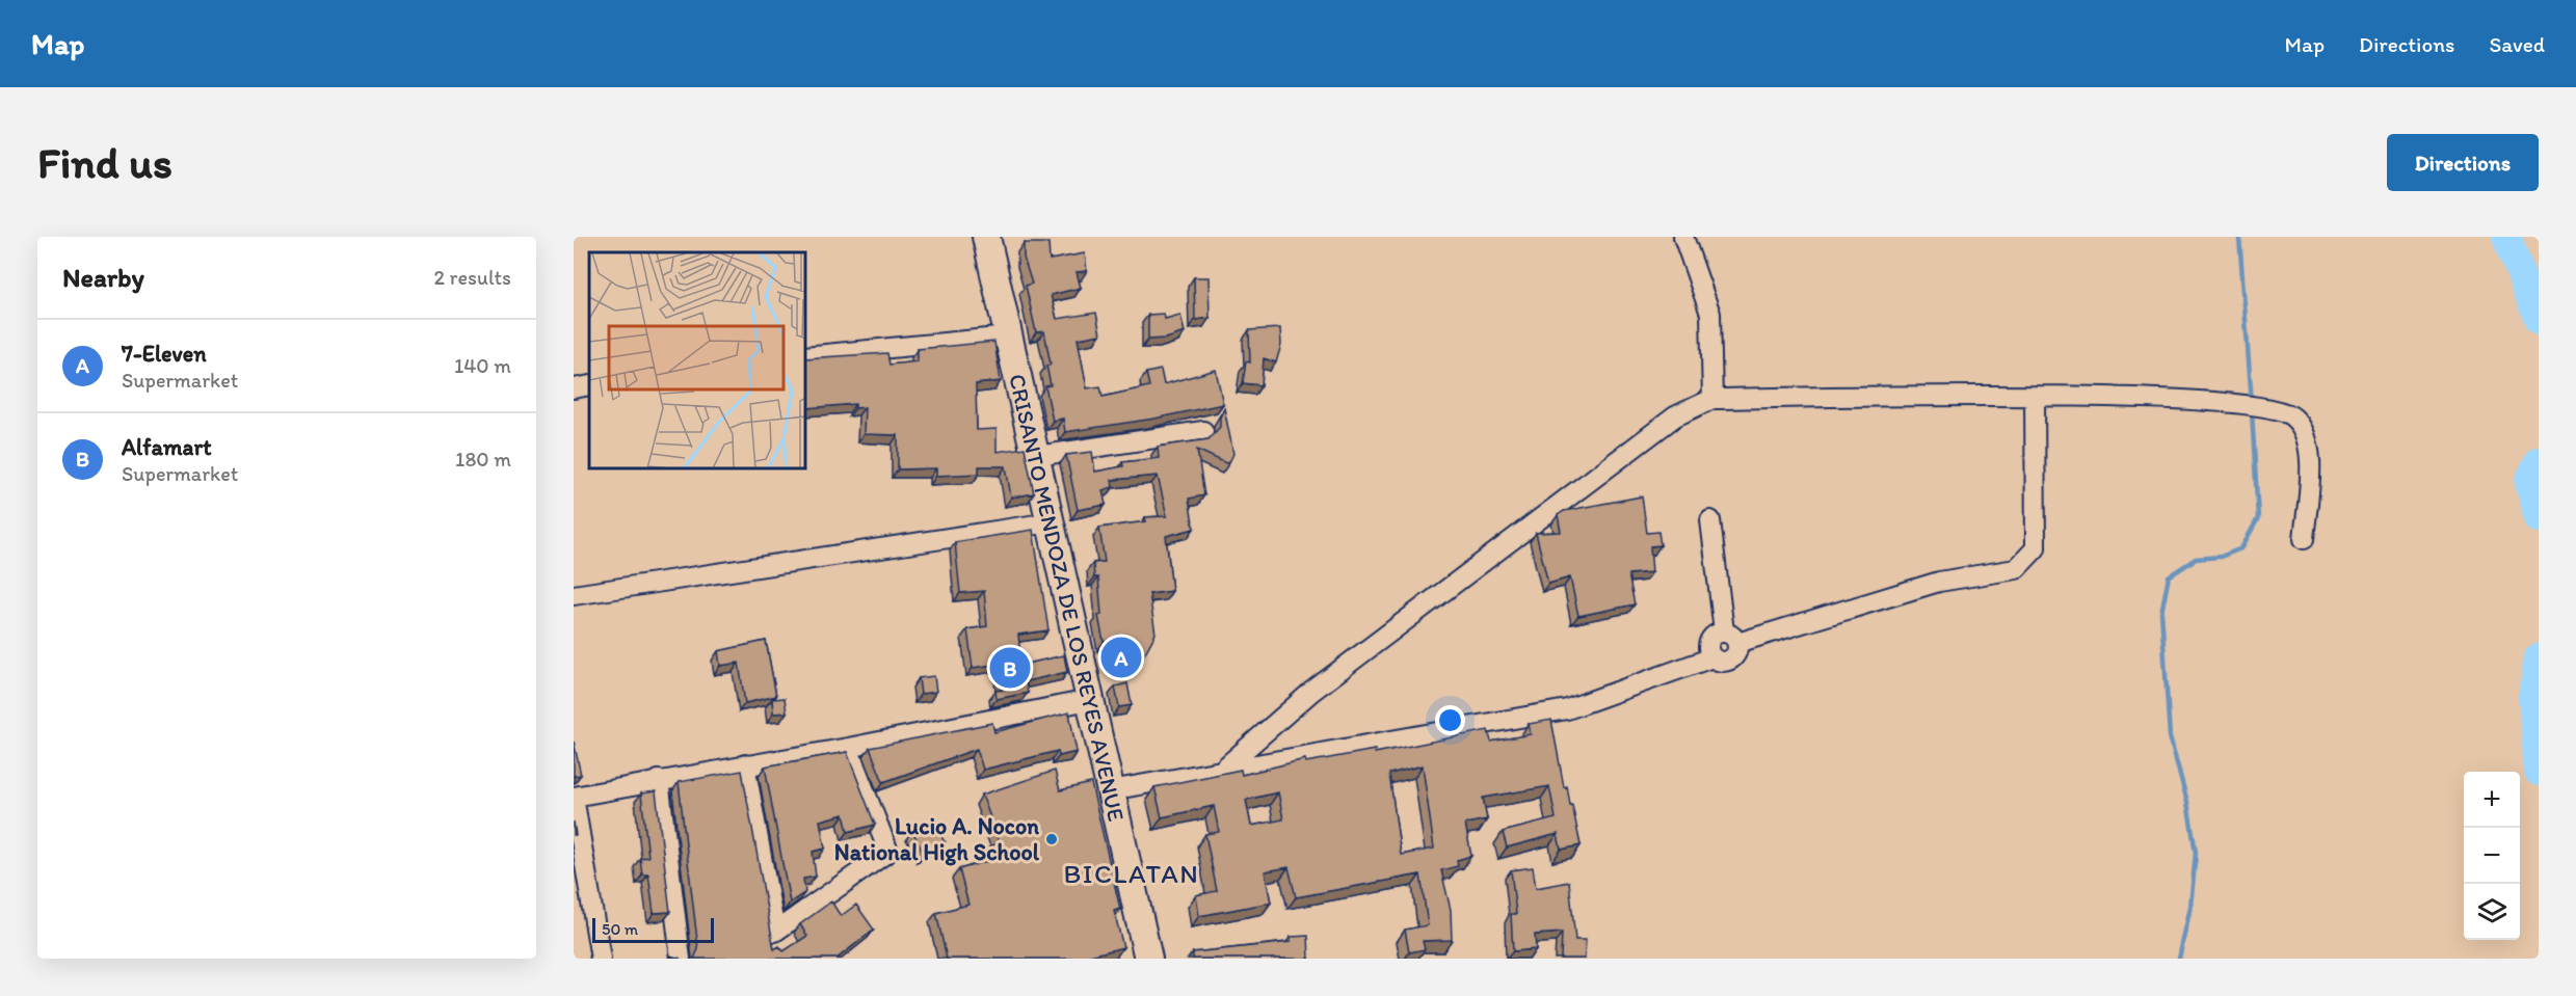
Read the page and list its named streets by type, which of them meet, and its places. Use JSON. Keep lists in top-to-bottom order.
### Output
{
  "streets": {
    "main road": ["CRISANTO MENDOZA DE LOS REYES AVENUE"]
  },
  "districts": ["BICLATAN"],
  "places": ["Lucio A. Nocon National High School"],
  "scale_bar": "50 m",
  "page": {
    "header": "Map",
    "nav": ["Map", "Directions", "Saved"],
    "buttons": "Directions",
    "title": "Find us",
    "heading": ["Nearby", "2 results"],
    "list": [
      {
        "mark": "A",
        "name": "7-Eleven",
        "note": "Supermarket",
        "value": "140 m"
      },
      {
        "mark": "B",
        "name": "Alfamart",
        "note": "Supermarket",
        "value": "180 m"
      }
    ],
    "pins": ["A", "B"],
    "map_buttons": ["+", "−"],
    "scale": "50 m"
  }
}
